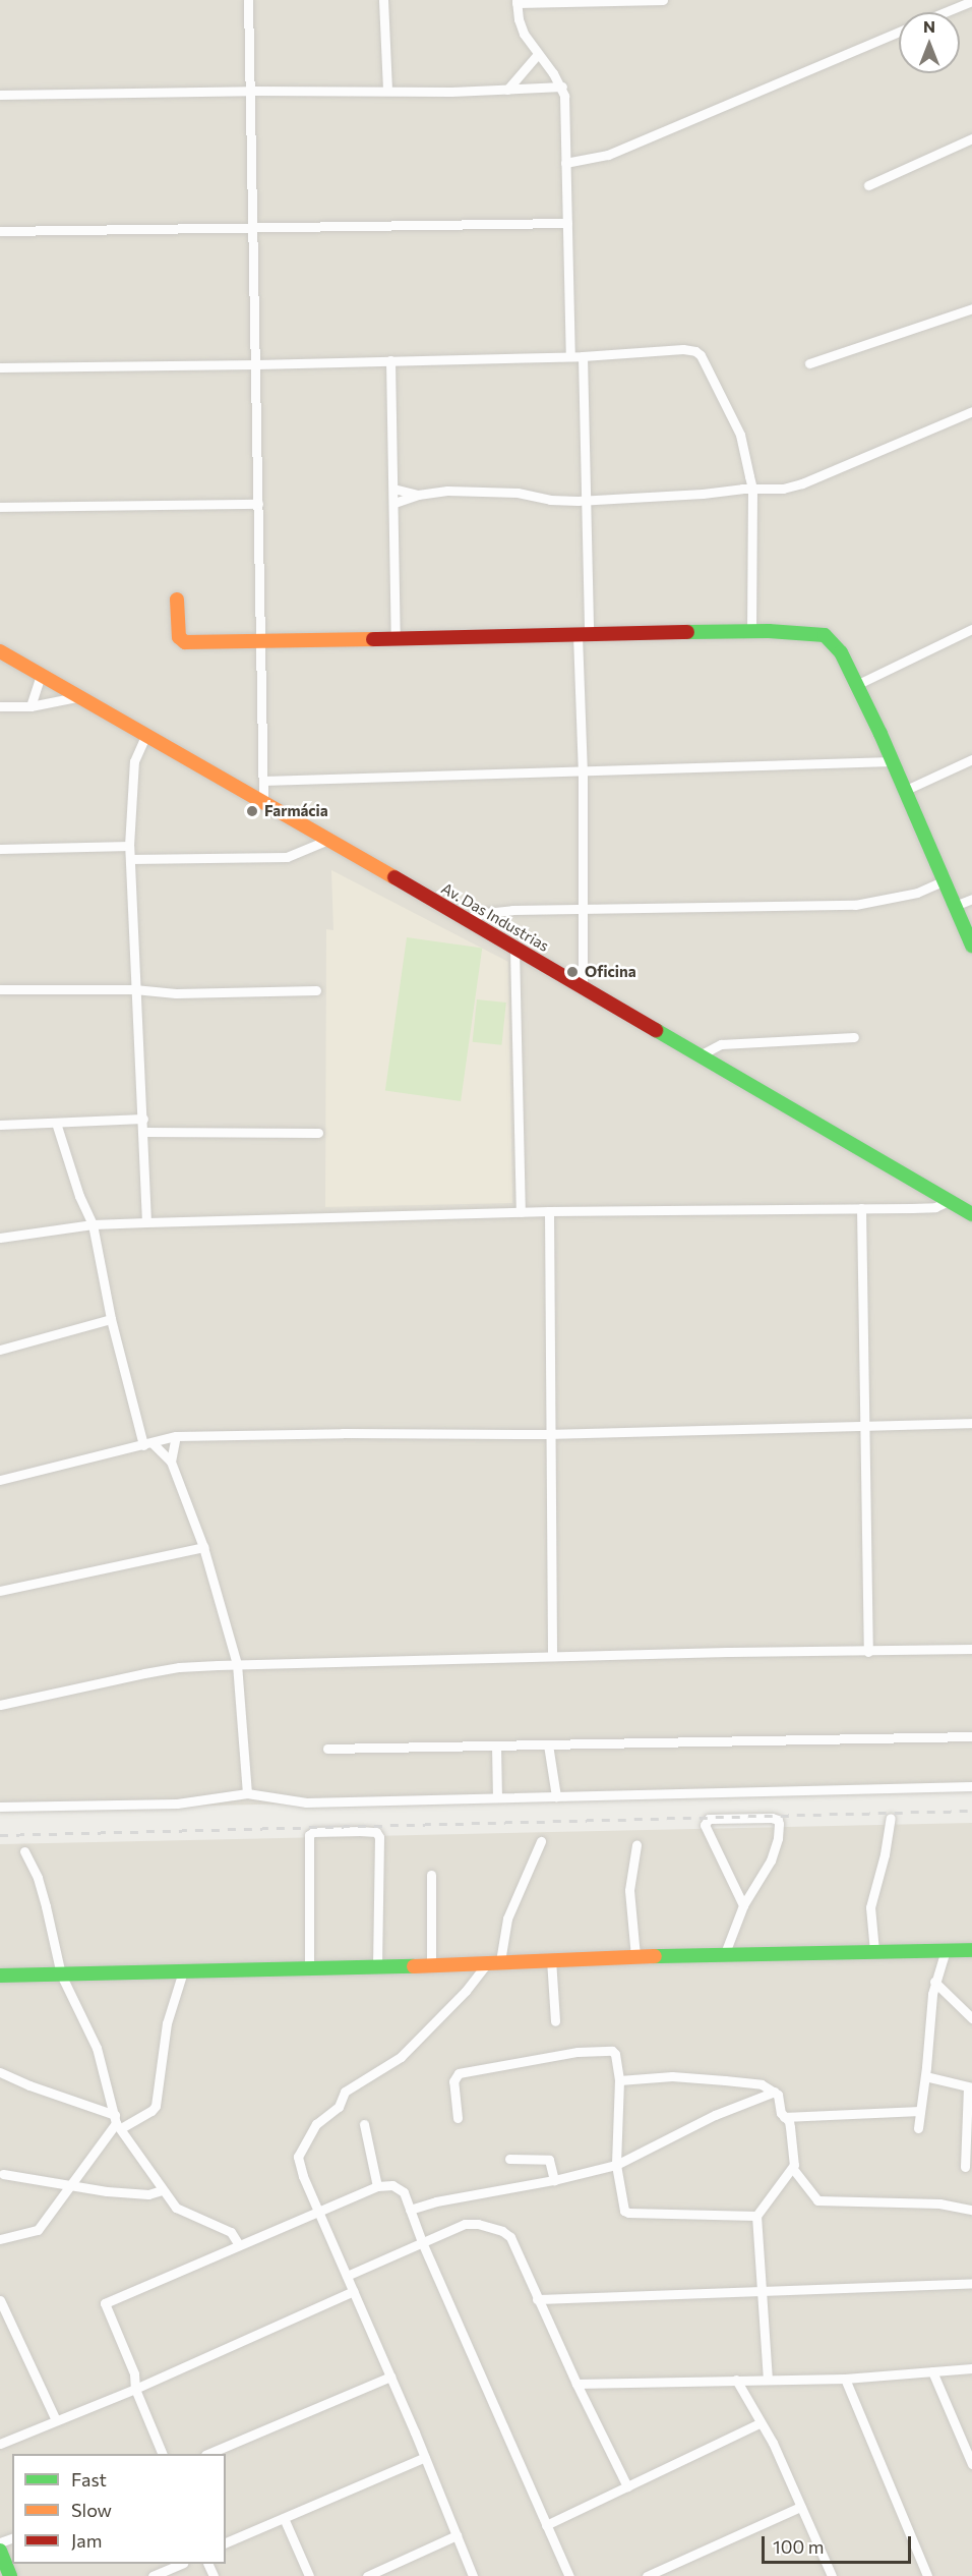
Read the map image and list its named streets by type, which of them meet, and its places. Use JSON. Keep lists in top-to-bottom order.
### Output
{
  "streets": {
    "street": ["Av. Das Industrias"]
  },
  "places": ["Farmácia", "Oficina"],
  "legend": ["Fast", "Slow", "Jam"],
  "scale_bar": "100 m",
  "north": "top"
}
